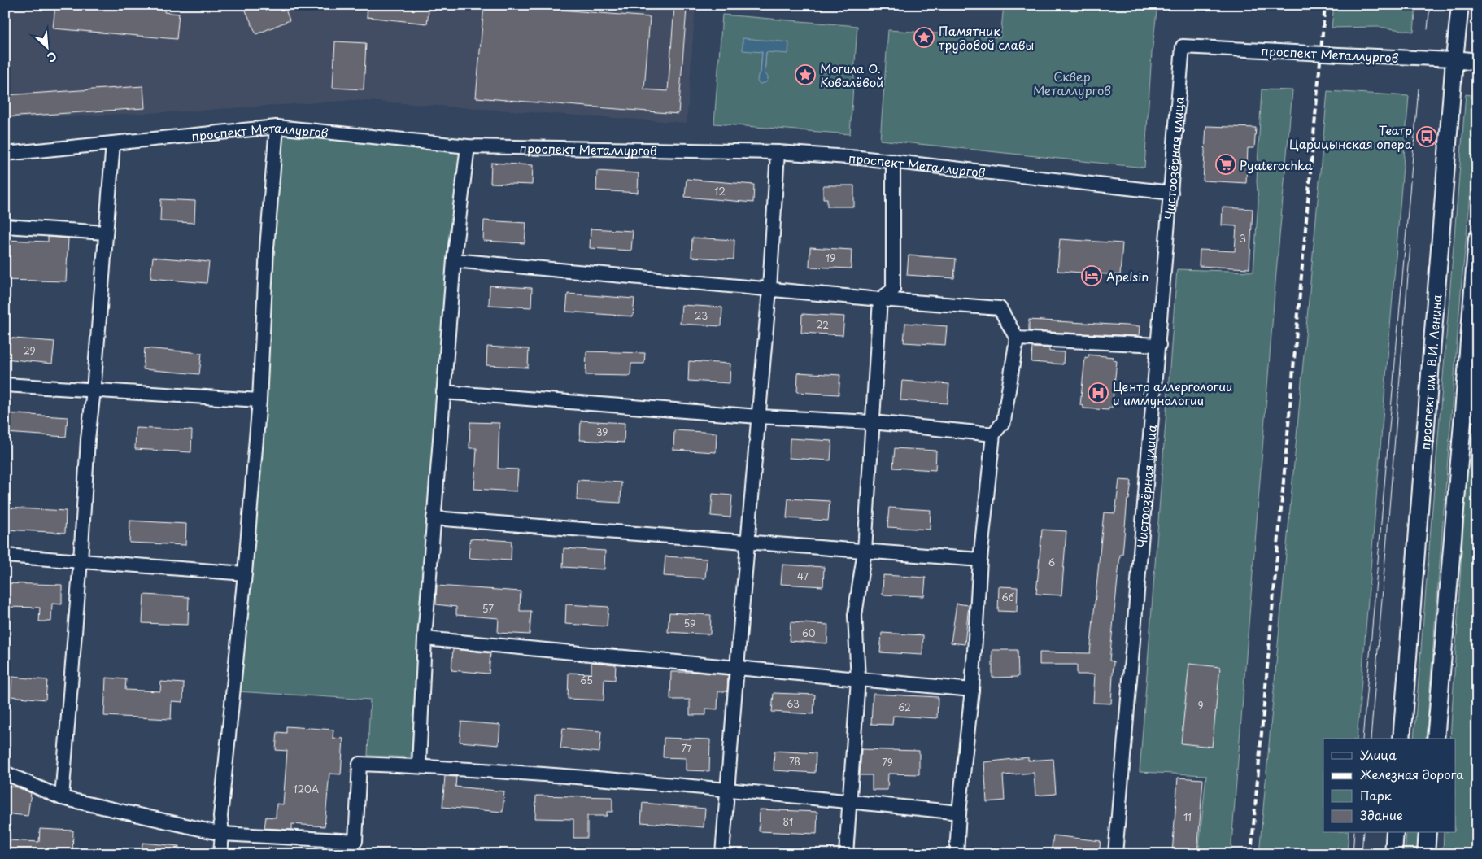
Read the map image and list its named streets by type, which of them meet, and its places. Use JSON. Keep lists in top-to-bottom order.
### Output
{
  "streets": {
    "main road": ["проспект Металлургов", "проспект им. В.И. Ленина"],
    "street": ["Чистоозёрная улица"]
  },
  "crossings": [
    ["проспект Металлургов", "Чистоозёрная улица"],
    ["проспект Металлургов", "проспект им. В.И. Ленина"]
  ],
  "parks": ["Сквер Металлургов"],
  "places": {
    "place": ["Памятник трудовой славы", "Могила О. Ковалёвой"],
    "bus stop": ["Театр Царицынская опера"],
    "supermarket": ["Pyaterochka"],
    "hotel": ["Apelsin"],
    "hospital": ["Центр аллергологии и иммунологии"]
  },
  "house_numbers": [
    "12",
    "3",
    "19",
    "23",
    "22",
    "29",
    "39",
    "6",
    "47",
    "6б",
    "57",
    "59",
    "60",
    "65",
    "63",
    "9",
    "62",
    "77",
    "78",
    "79",
    "120А",
    "11",
    "81"
  ],
  "legend": [
    "Улица",
    "Железная дорога",
    "Парк",
    "Здание"
  ],
  "north": "bottom right"
}
